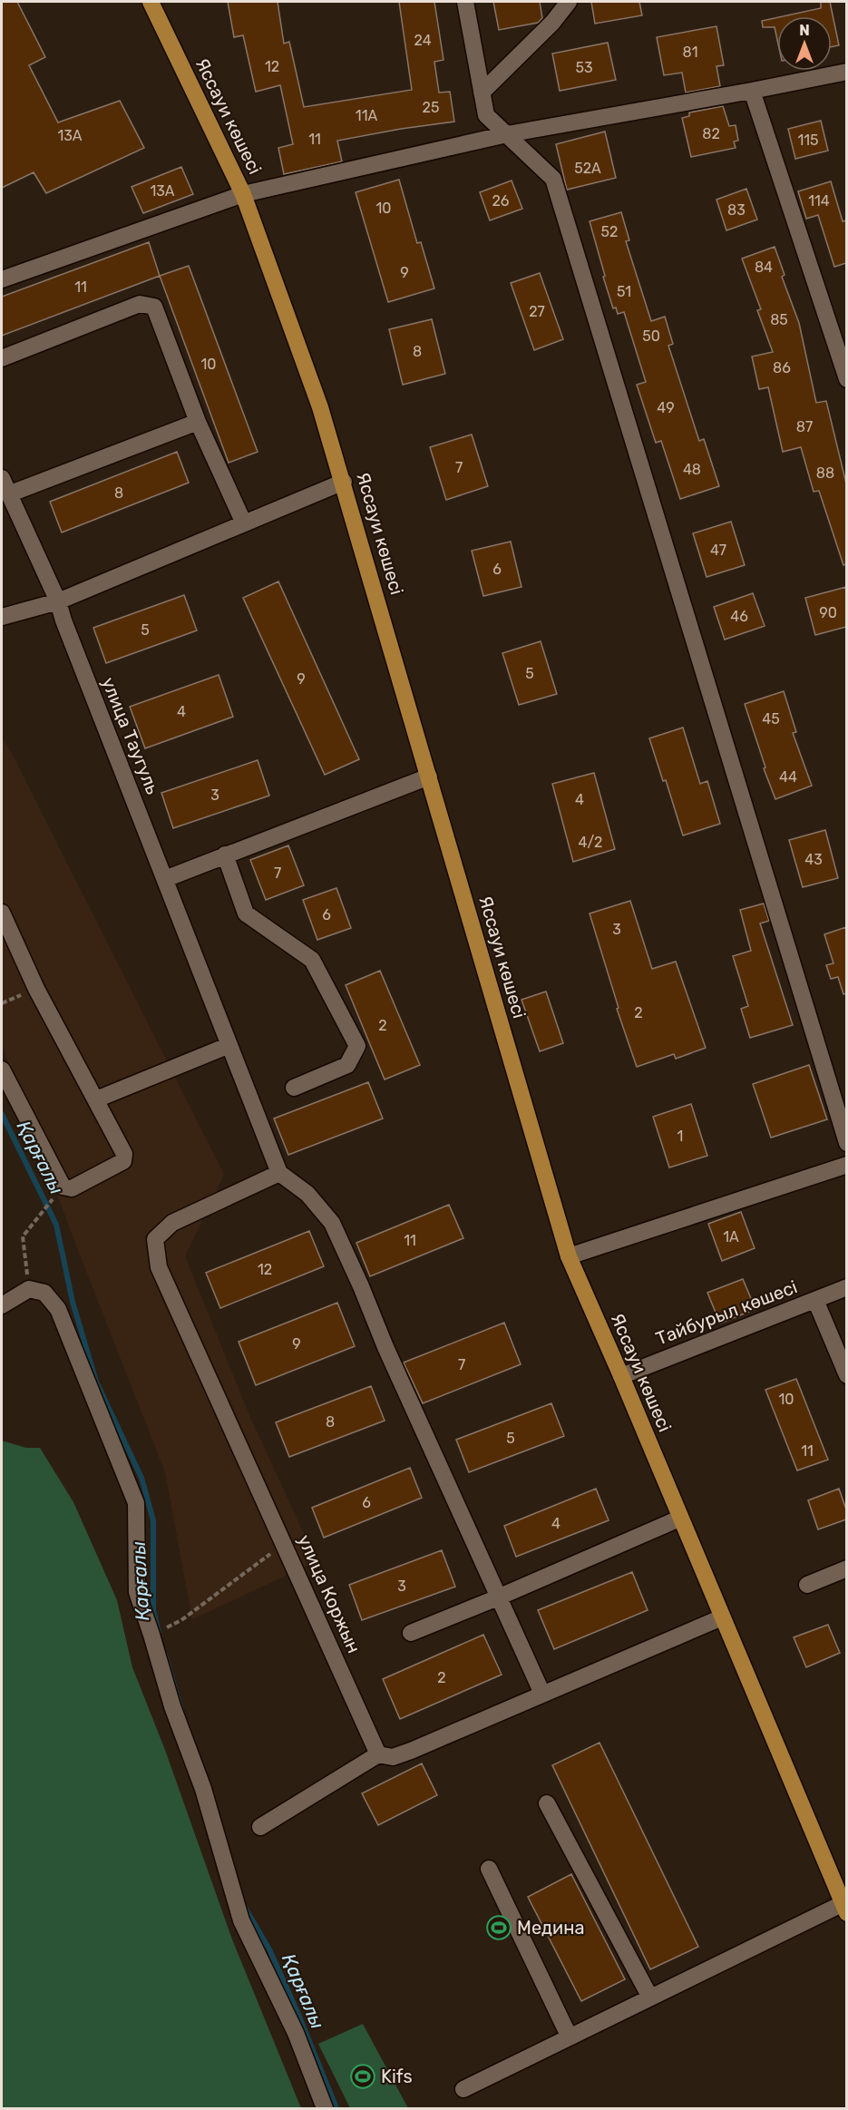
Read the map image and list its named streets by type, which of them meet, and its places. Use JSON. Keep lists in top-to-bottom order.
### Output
{
  "streets": {
    "main road": ["Яссауи көшесі"],
    "street": ["улица Таугуль", "Тайбурыл көшесі", "улица Коржын"]
  },
  "crossings": [
    ["Яссауи көшесі", "Тайбурыл көшесі"],
    ["улица Таугуль", "улица Коржын"]
  ],
  "water": ["Қарғалы"],
  "places": {
    "sports": ["Медина", "Kifs"]
  },
  "house_numbers": [
    "24",
    "81",
    "12",
    "53",
    "25",
    "11А",
    "82",
    "13А",
    "11",
    "115",
    "52А",
    "13А",
    "26",
    "114",
    "10",
    "83",
    "52",
    "84",
    "9",
    "11",
    "51",
    "27",
    "85",
    "50",
    "8",
    "10",
    "86",
    "49",
    "87",
    "7",
    "48",
    "88",
    "8",
    "47",
    "6",
    "90",
    "46",
    "5",
    "5",
    "9",
    "4",
    "45",
    "44",
    "3",
    "4",
    "4/2",
    "43",
    "7",
    "6",
    "3",
    "2",
    "2",
    "1",
    "1А",
    "11",
    "12",
    "9",
    "7",
    "10",
    "8",
    "5",
    "11",
    "6",
    "4",
    "3",
    "2"
  ],
  "north": "top"
}
